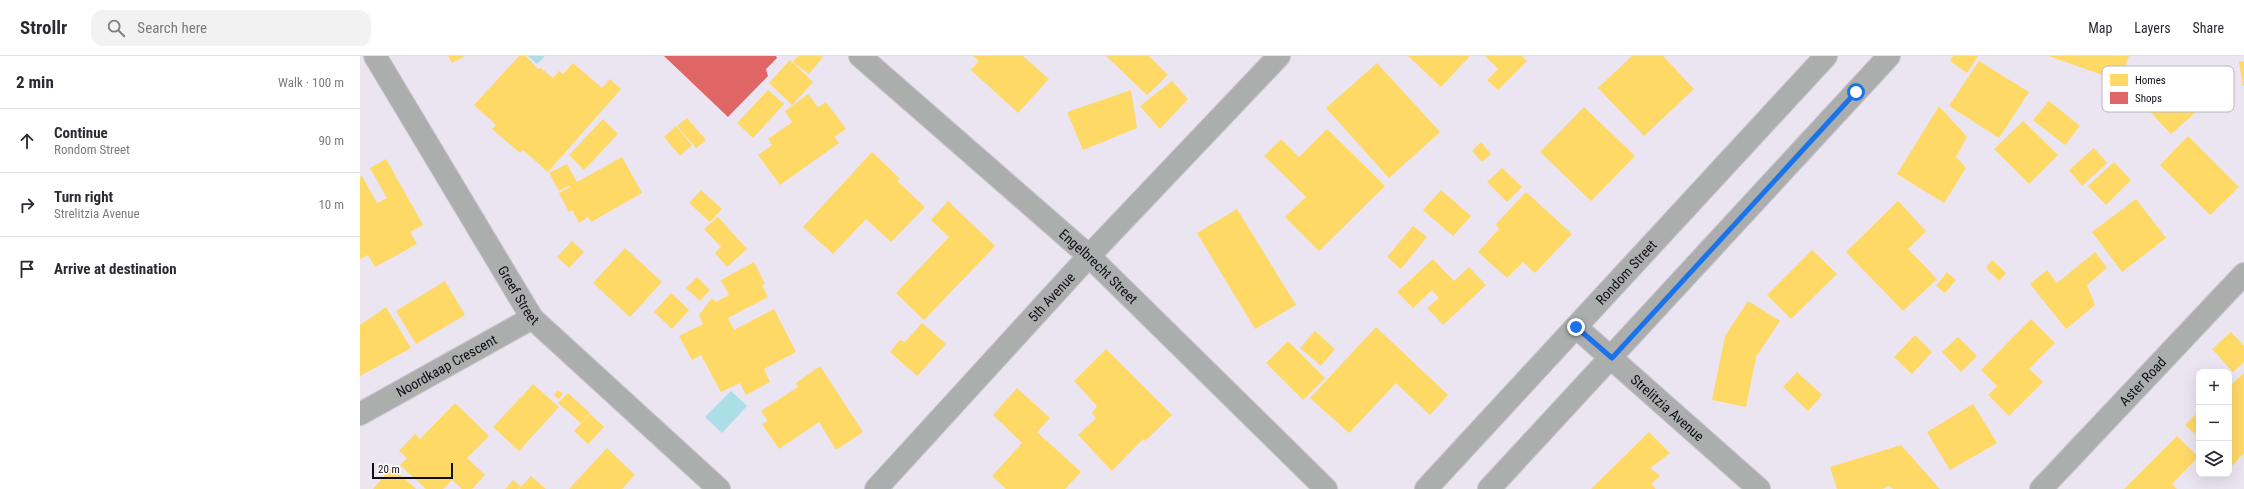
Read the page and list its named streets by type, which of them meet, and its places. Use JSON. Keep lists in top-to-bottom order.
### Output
{
  "streets": {
    "street": [
      "Engelbrecht Street",
      "Rondom Street",
      "Greef Street",
      "5th Avenue",
      "Noordkaap Crescent",
      "Aster Road",
      "Strelitzia Avenue"
    ]
  },
  "crossings": [
    ["Engelbrecht Street", "5th Avenue"],
    ["Rondom Street", "Strelitzia Avenue"],
    ["Greef Street", "Noordkaap Crescent"]
  ],
  "legend": ["Homes", "Shops"],
  "scale_bar": "20 m",
  "page": {
    "header": "Strollr",
    "search": "Search here",
    "nav": ["Map", "Layers", "Share"],
    "heading": ["2 min", "Walk · 100 m"],
    "list": [
      ["Continue", "Rondom Street", "90 m"],
      ["Turn right", "Strelitzia Avenue", "10 m"],
      "Arrive at destination"
    ],
    "map_buttons": ["+", "−"],
    "scale": "20 m"
  }
}
